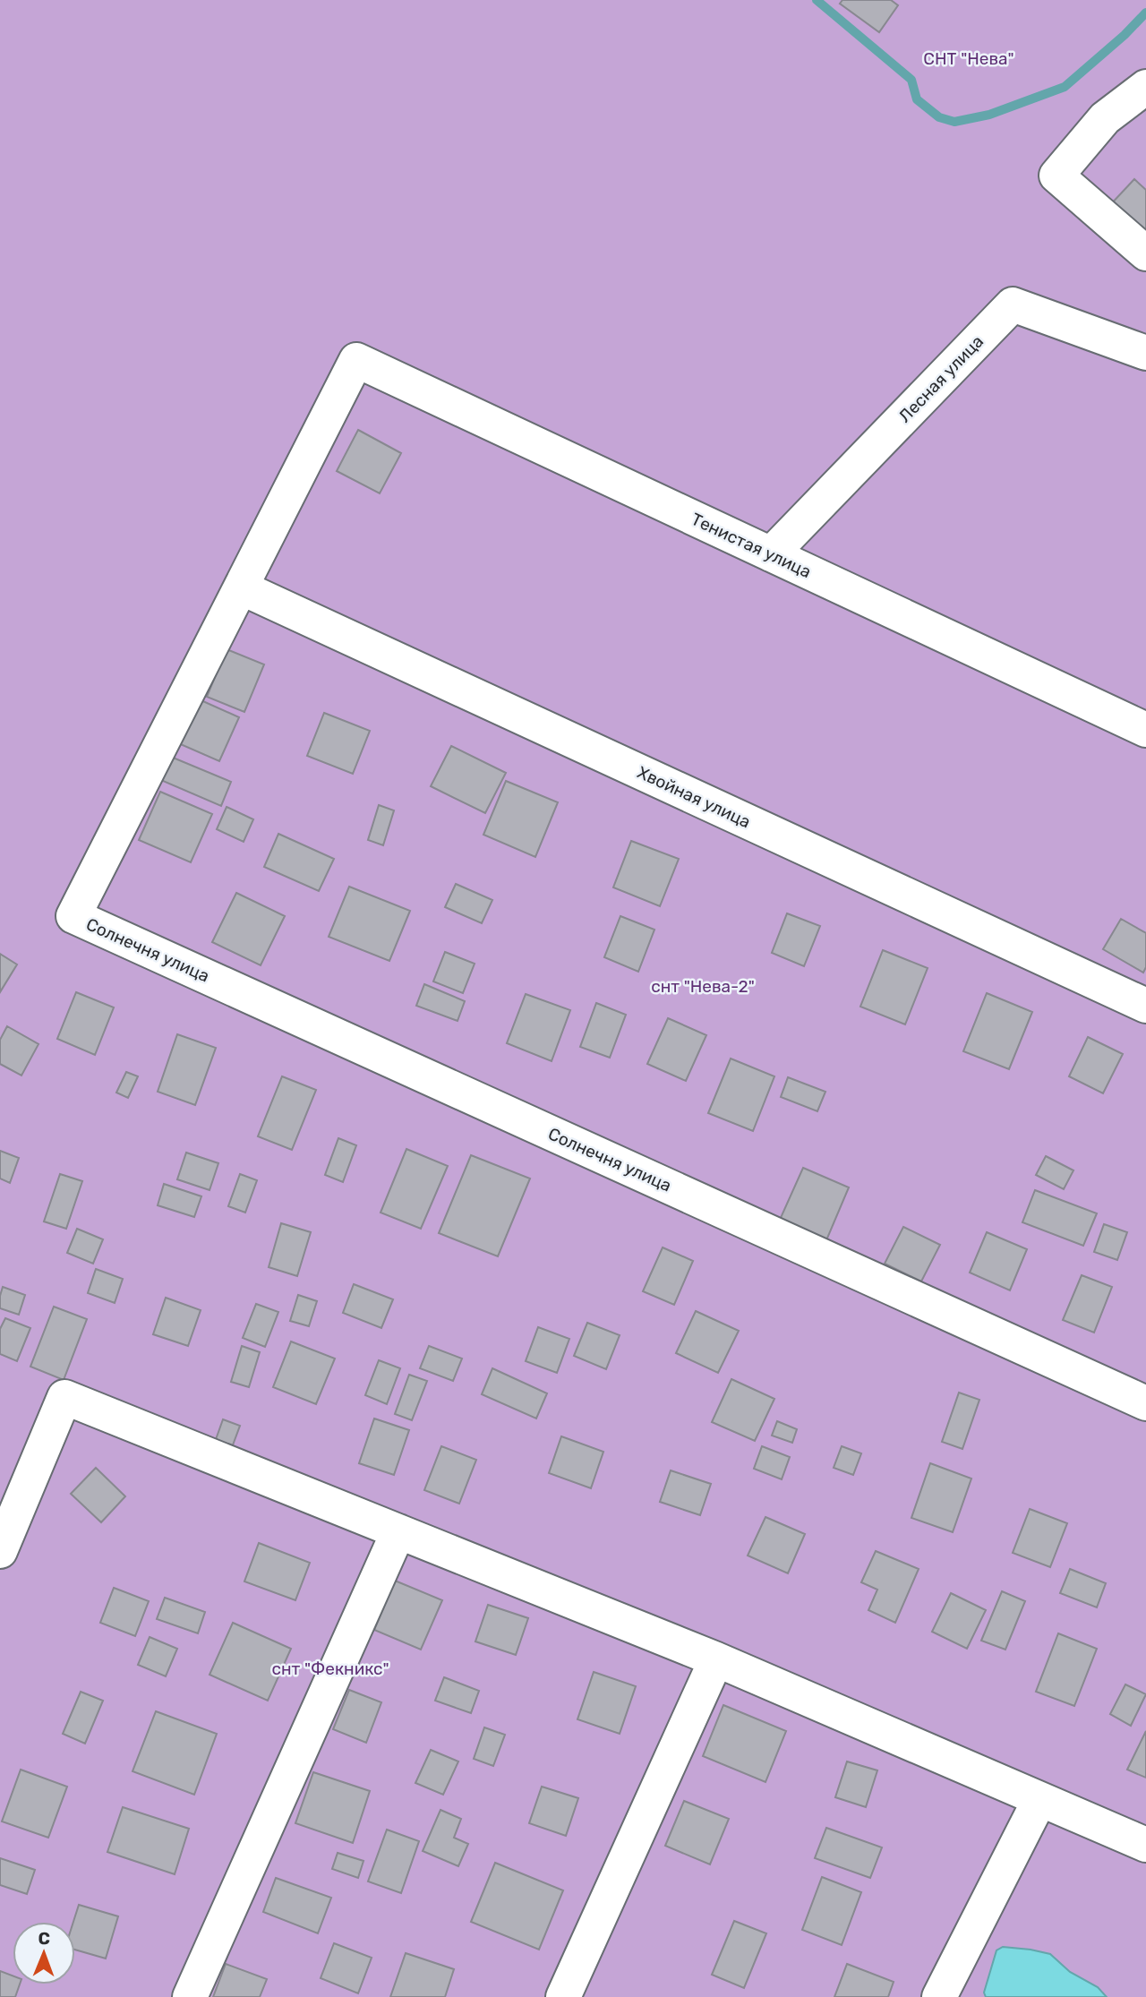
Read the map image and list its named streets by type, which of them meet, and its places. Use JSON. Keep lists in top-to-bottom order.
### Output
{
  "streets": {
    "street": [
      "Лесная улица",
      "Тенистая улица",
      "Хвойная улица",
      "Солнечня улица"
    ]
  },
  "crossings": [
    ["Лесная улица", "Тенистая улица"],
    ["Тенистая улица", "Хвойная улица"],
    ["Тенистая улица", "Солнечня улица"],
    ["Хвойная улица", "Солнечня улица"]
  ],
  "parks": ["СНТ \"Нева\"", "снт \"Нева-2\"", "снт \"Фекникс\""],
  "north": "top"
}
